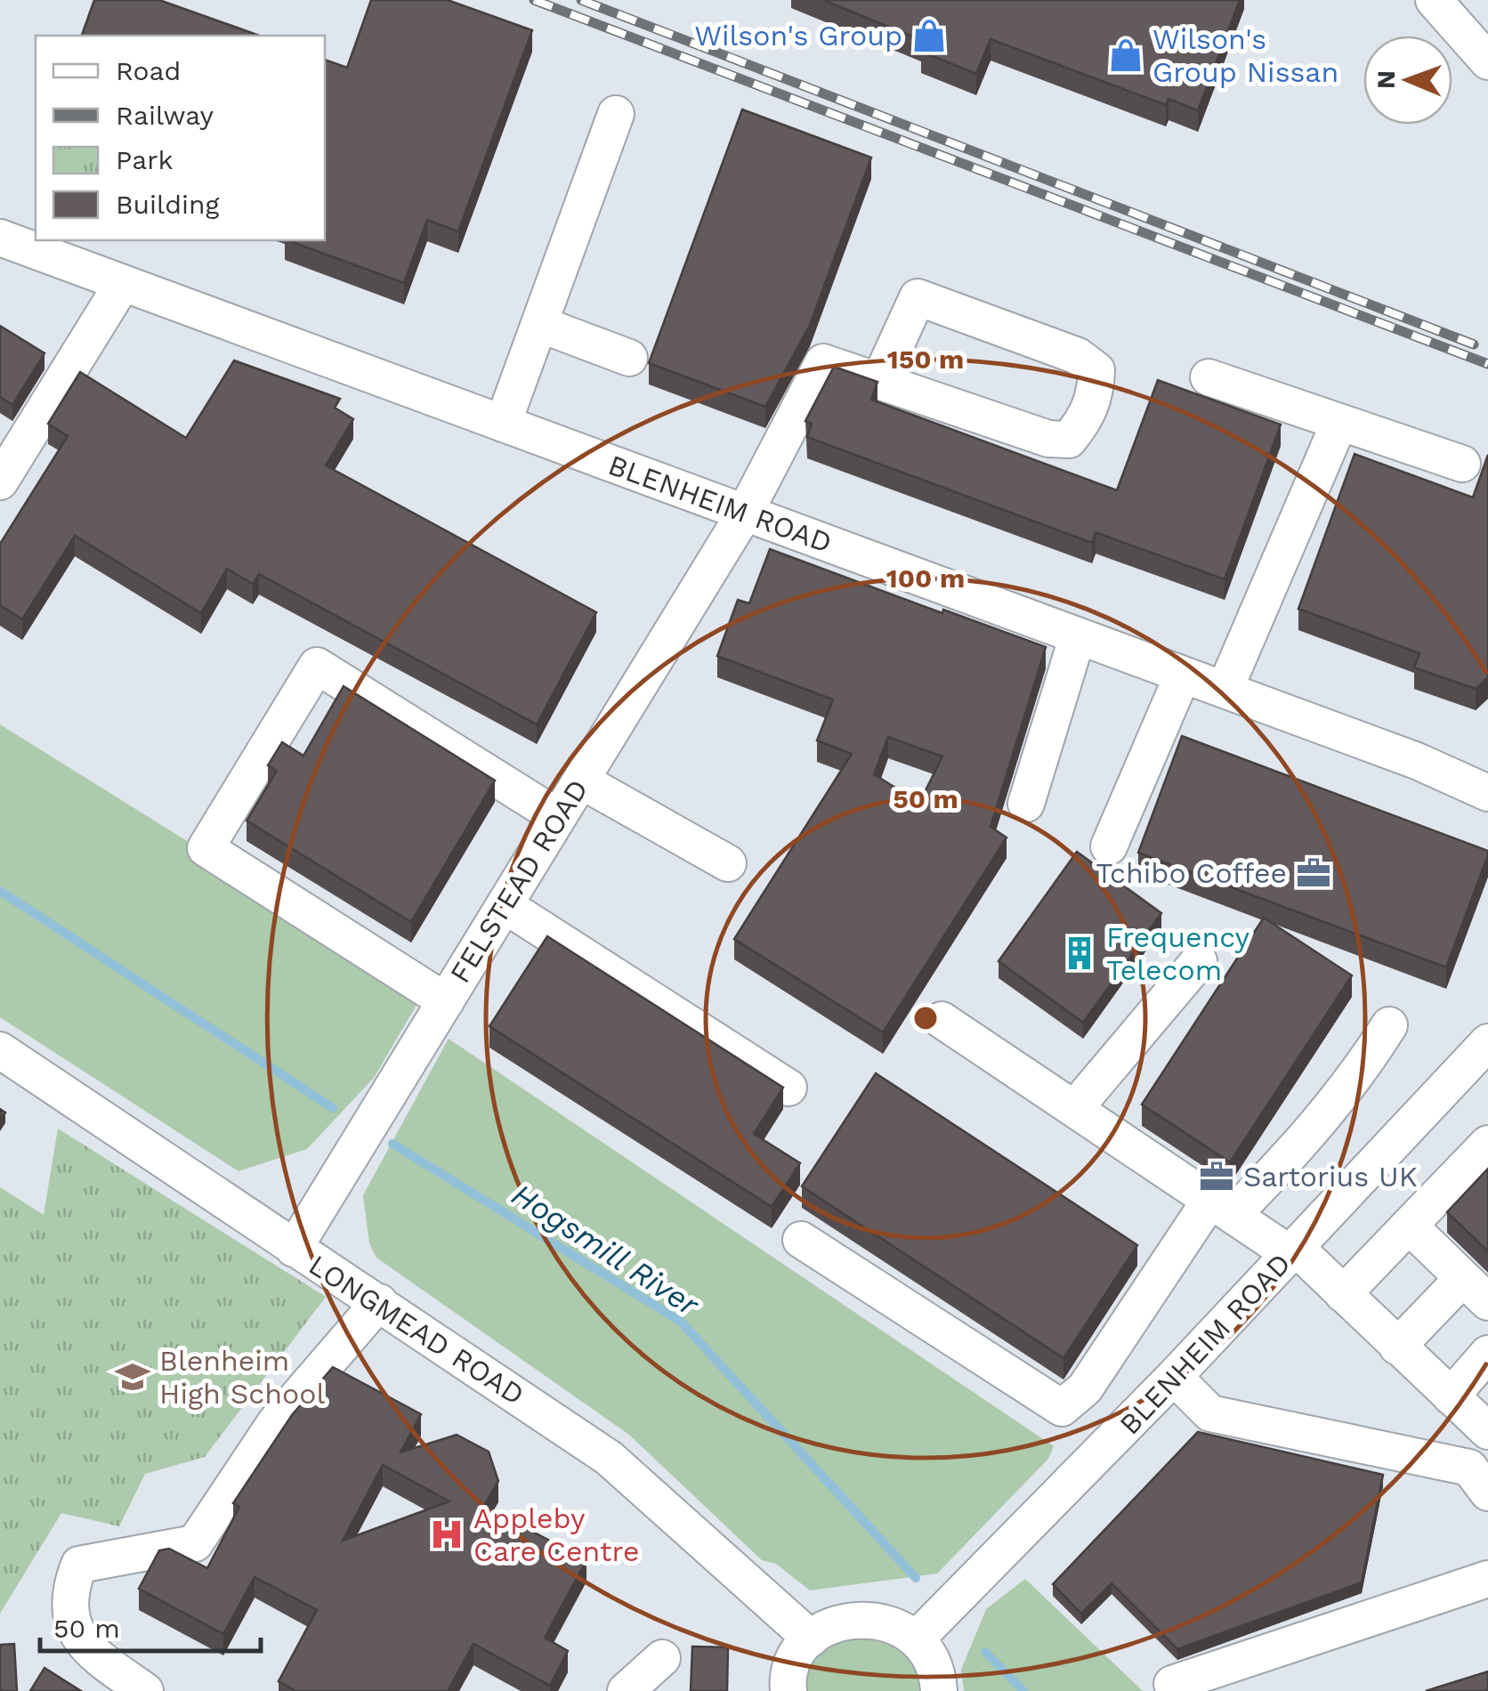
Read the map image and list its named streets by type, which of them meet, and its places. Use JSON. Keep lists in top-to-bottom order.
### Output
{
  "streets": {
    "street": ["BLENHEIM ROAD", "FELSTEAD ROAD", "LONGMEAD ROAD"]
  },
  "crossings": [
    ["BLENHEIM ROAD", "FELSTEAD ROAD"],
    ["FELSTEAD ROAD", "LONGMEAD ROAD"]
  ],
  "water": ["Hogsmill River"],
  "places": {
    "shop": ["Wilson's Group", "Wilson's Group Nissan"],
    "office": ["Tchibo Coffee", "Sartorius UK"],
    "building": ["Frequency Telecom"],
    "school or university": ["Blenheim High School"],
    "hospital": ["Appleby Care Centre"]
  },
  "legend": [
    "Road",
    "Railway",
    "Park",
    "Building"
  ],
  "scale_bar": "50 m",
  "north": "left",
  "rings": ["150 m", "100 m", "50 m"]
}
